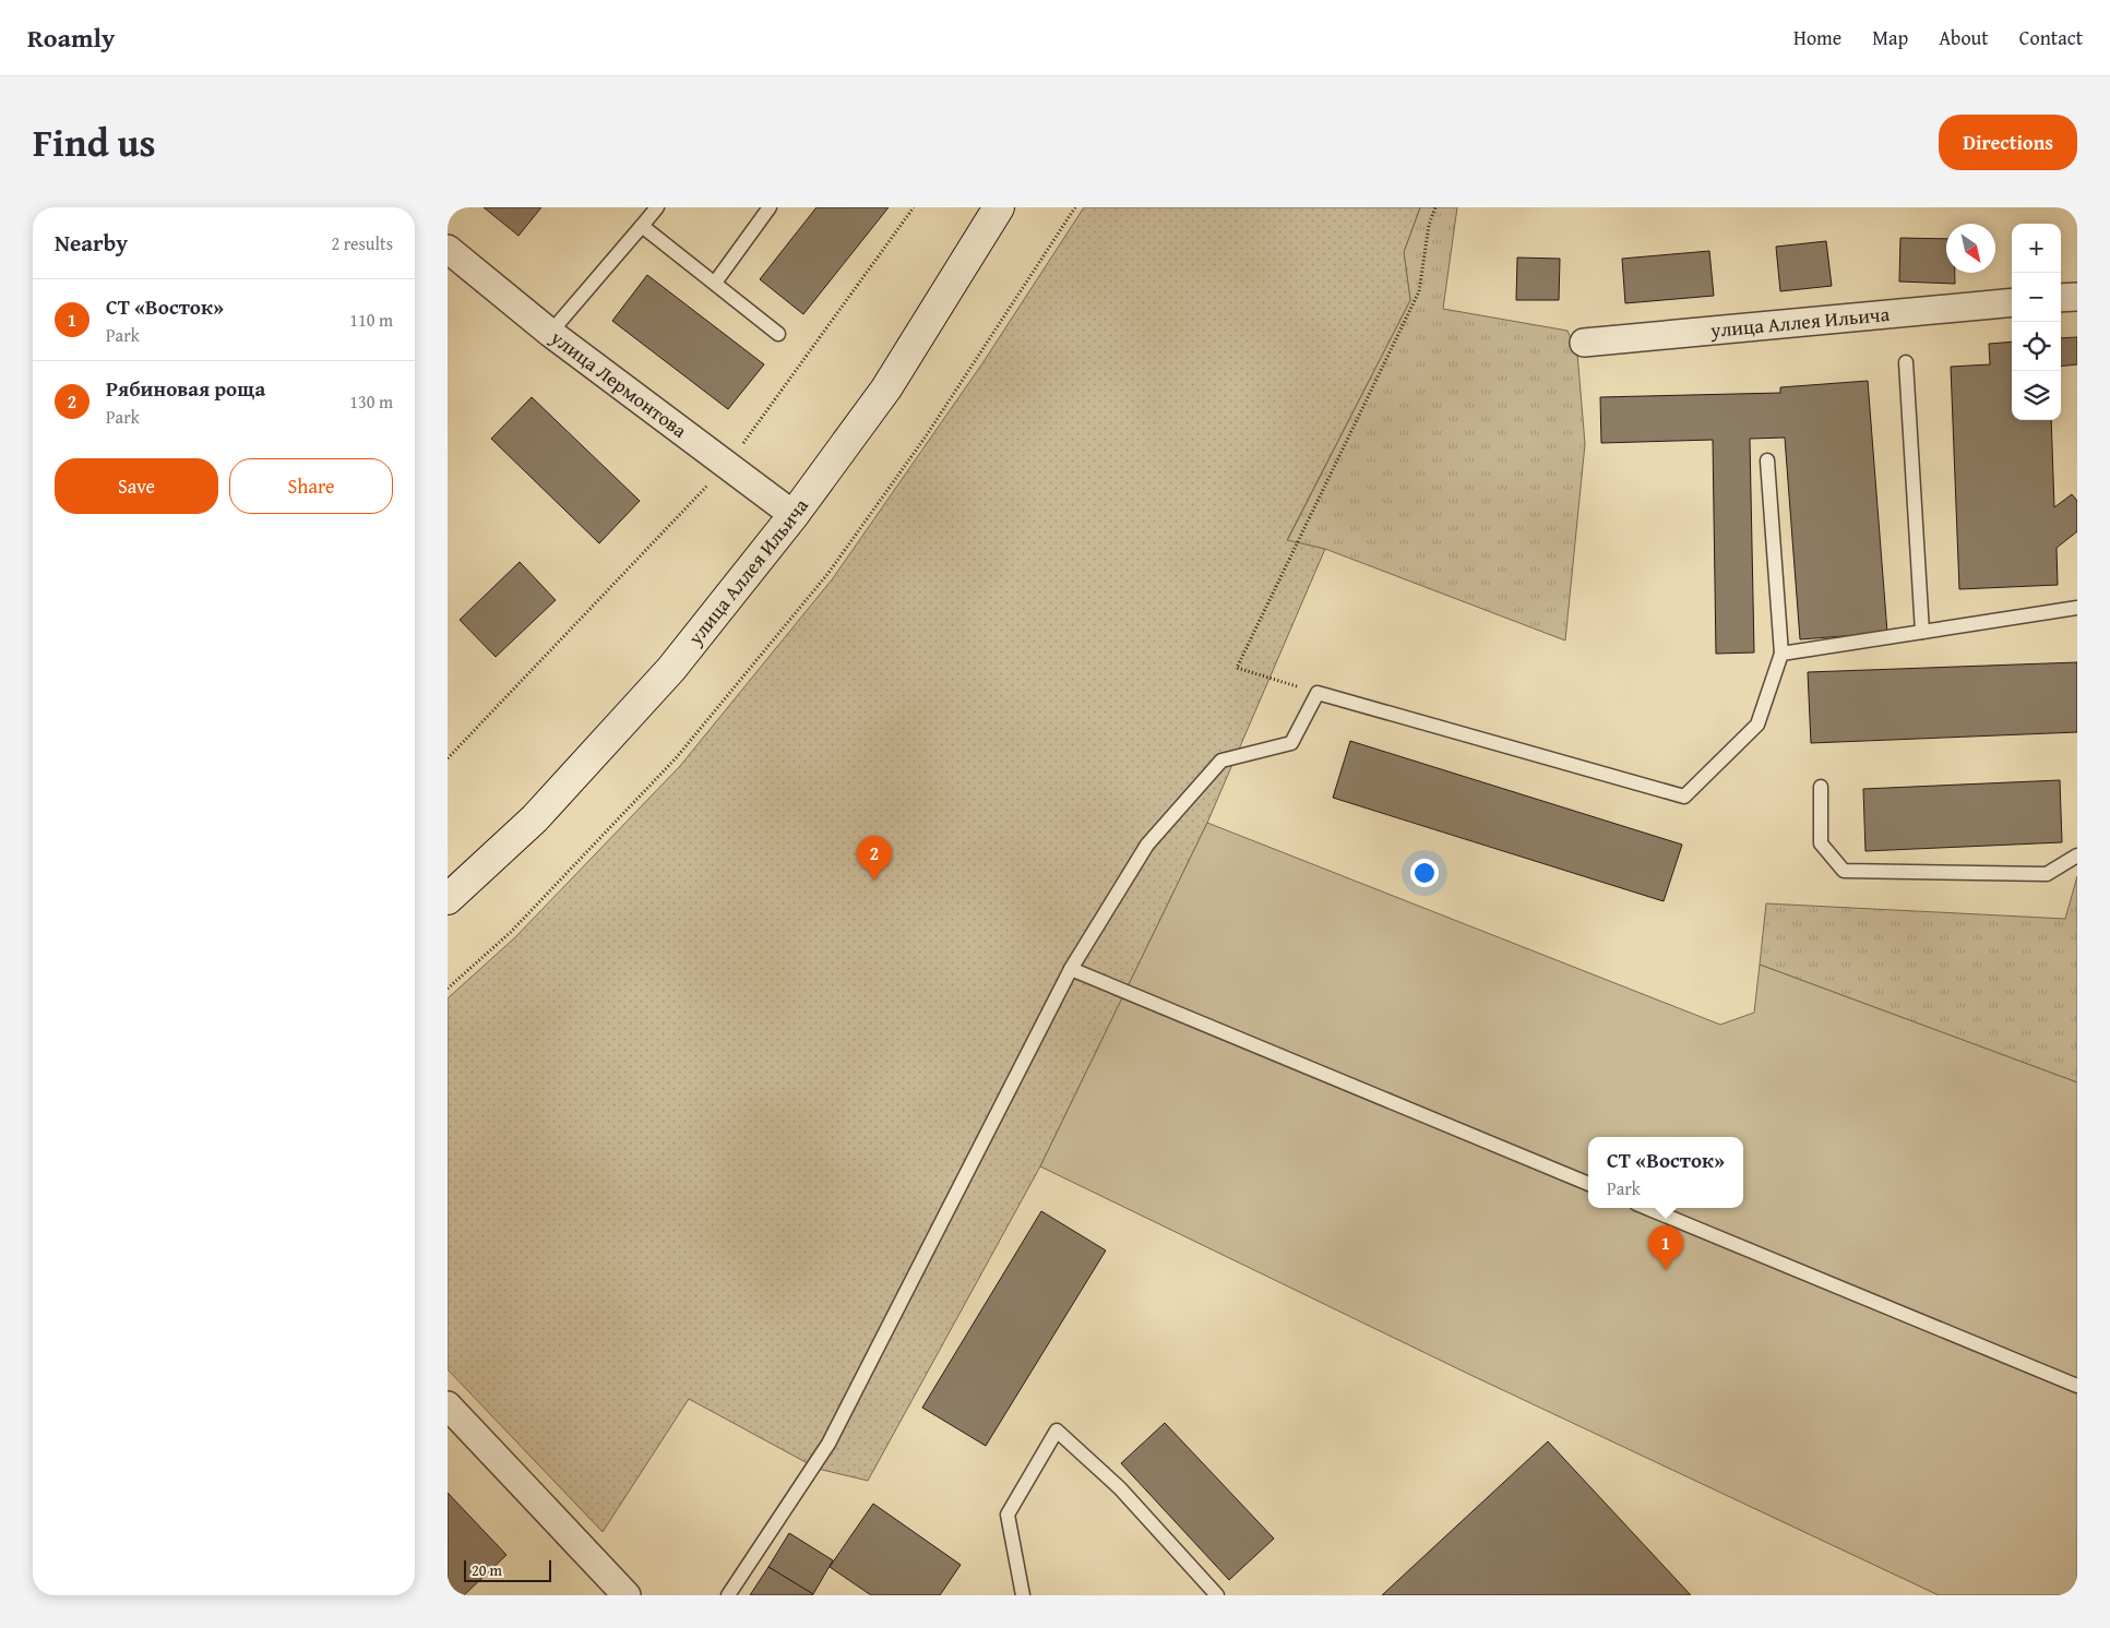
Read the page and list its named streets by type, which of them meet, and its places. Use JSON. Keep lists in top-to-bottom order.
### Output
{
  "streets": {
    "main road": ["улица Аллея Ильича"],
    "street": ["улица Лермонтова"]
  },
  "crossings": [
    ["улица Аллея Ильича", "улица Лермонтова"]
  ],
  "scale_bar": "20 m",
  "north": "bottom right",
  "page": {
    "header": "Roamly",
    "nav": [
      "Home",
      "Map",
      "About",
      "Contact"
    ],
    "title": "Find us",
    "buttons": [
      "Directions",
      ["Save", "Share"]
    ],
    "heading": ["Nearby", "2 results"],
    "map_buttons": ["+", "−"],
    "list": [
      {
        "mark": "1",
        "name": "СТ «Восток»",
        "note": "Park",
        "value": "110 m"
      },
      {
        "mark": "2",
        "name": "Рябиновая роща",
        "note": "Park",
        "value": "130 m"
      }
    ],
    "pins": ["2", "1"],
    "popup": ["СТ «Восток»", "Park"],
    "scale": "20 m"
  }
}
